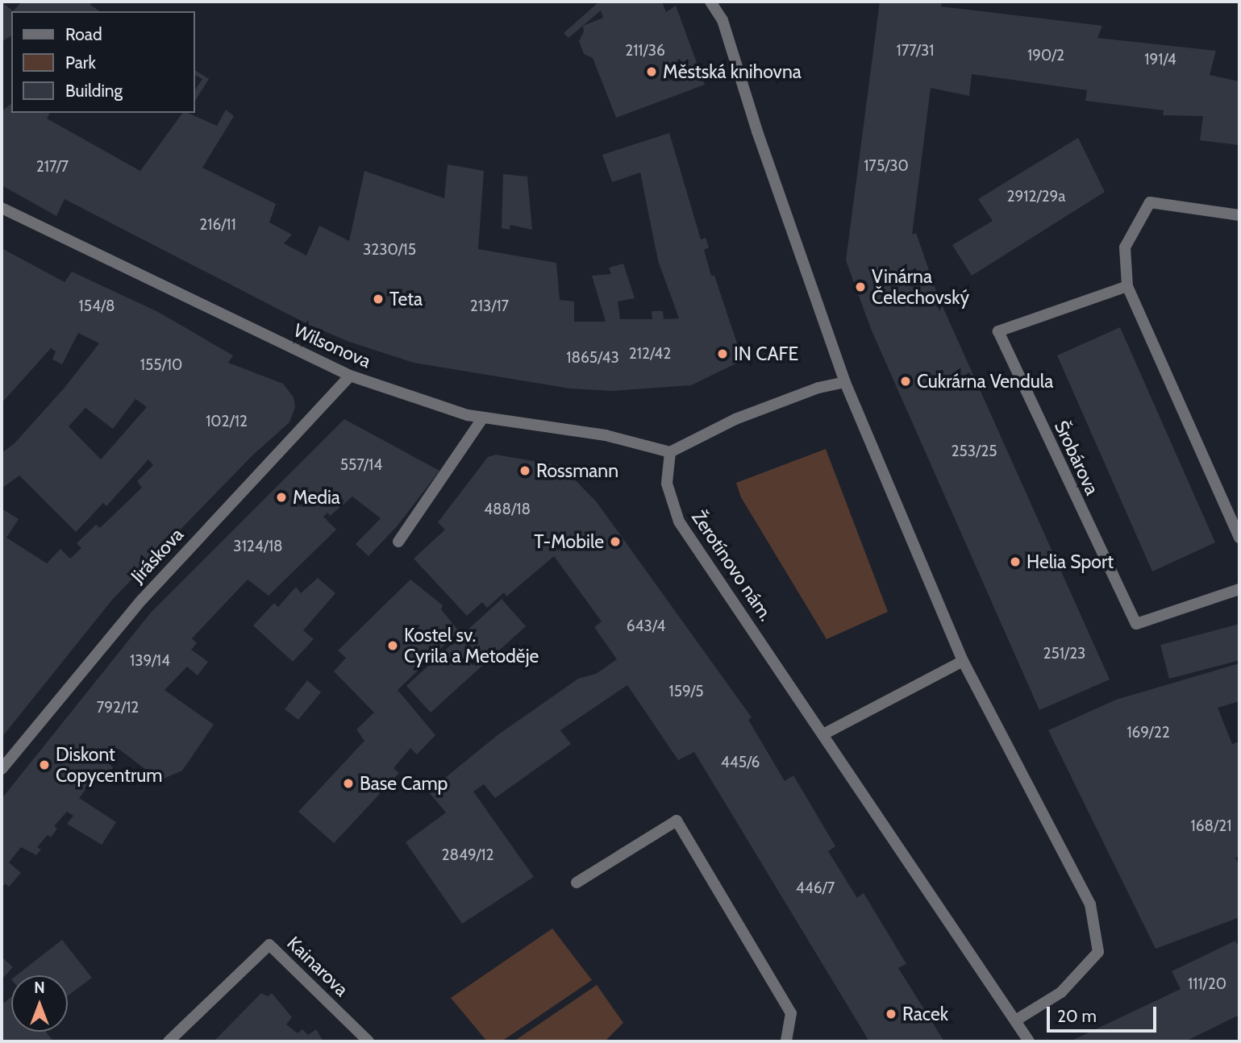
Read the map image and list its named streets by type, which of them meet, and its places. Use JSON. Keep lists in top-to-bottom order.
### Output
{
  "streets": {
    "street": [
      "Wilsonova",
      "Šrobárova",
      "Jiráskova",
      "Žerotínovo nám.",
      "Kainarova"
    ]
  },
  "crossings": [
    ["Wilsonova", "Jiráskova"],
    ["Wilsonova", "Žerotínovo nám."]
  ],
  "places": [
    "Městská knihovna",
    "Vinárna Čelechovský",
    "Teta",
    "IN CAFE",
    "Cukrárna Vendula",
    "Rossmann",
    "Media",
    "T-Mobile",
    "Helia Sport",
    "Kostel sv. Cyrila a Metoděje",
    "Diskont Copycentrum",
    "Base Camp",
    "Racek"
  ],
  "house_numbers": [
    "211/36",
    "177/31",
    "190/2",
    "191/4",
    "175/30",
    "217/7",
    "2912/29a",
    "216/11",
    "3230/15",
    "154/8",
    "213/17",
    "212/42",
    "1865/43",
    "155/10",
    "102/12",
    "253/25",
    "557/14",
    "488/18",
    "3124/18",
    "643/4",
    "251/23",
    "139/14",
    "159/5",
    "792/12",
    "169/22",
    "445/6",
    "168/21",
    "2849/12",
    "446/7",
    "111/20"
  ],
  "legend": ["Road", "Park", "Building"],
  "scale_bar": "20 m",
  "north": "top"
}
